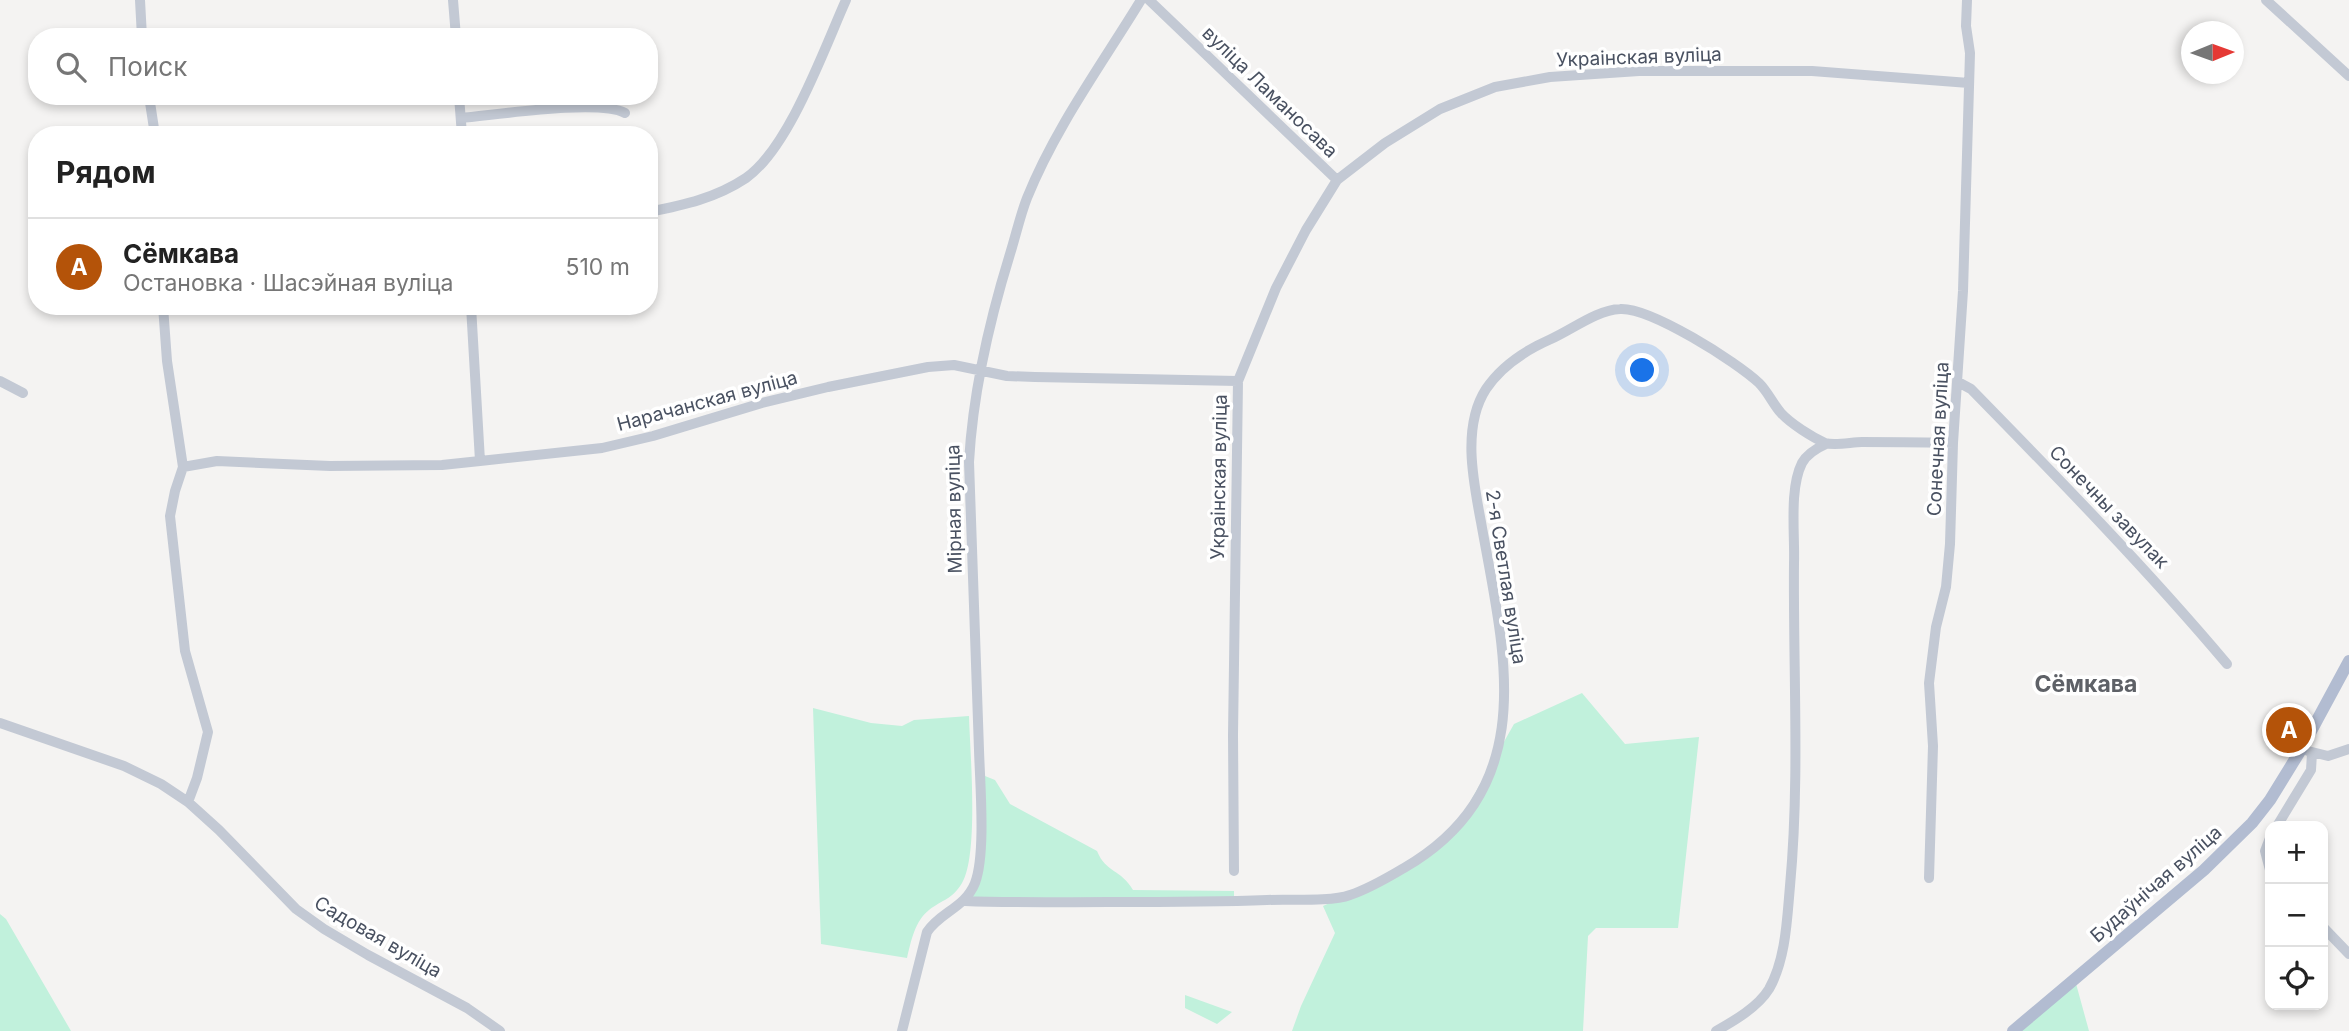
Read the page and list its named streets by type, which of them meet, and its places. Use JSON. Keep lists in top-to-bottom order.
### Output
{
  "streets": {
    "main road": ["Будаўнічая вуліца"],
    "street": [
      "Украінская вуліца",
      "вуліца Ламаносава",
      "Нарачанская вуліца",
      "Сонечная вуліца",
      "Сонечны завулак",
      "Мірная вуліца",
      "2-я Светлая вуліца",
      "Садовая вуліца"
    ]
  },
  "crossings": [
    ["Украінская вуліца", "вуліца Ламаносава"],
    ["Украінская вуліца", "Нарачанская вуліца"],
    ["Украінская вуліца", "Сонечная вуліца"],
    ["Нарачанская вуліца", "Мірная вуліца"],
    ["Сонечная вуліца", "Сонечны завулак"],
    ["Мірная вуліца", "2-я Светлая вуліца"]
  ],
  "districts": ["Сёмкава"],
  "north": "right",
  "page": {
    "search": "Поиск",
    "heading": "Рядом",
    "list": [
      {
        "mark": "A",
        "name": "Сёмкава",
        "note": "Остановка · Шасэйная вуліца",
        "value": "510 m"
      }
    ],
    "pins": "A",
    "map_buttons": ["+", "−"]
  }
}
